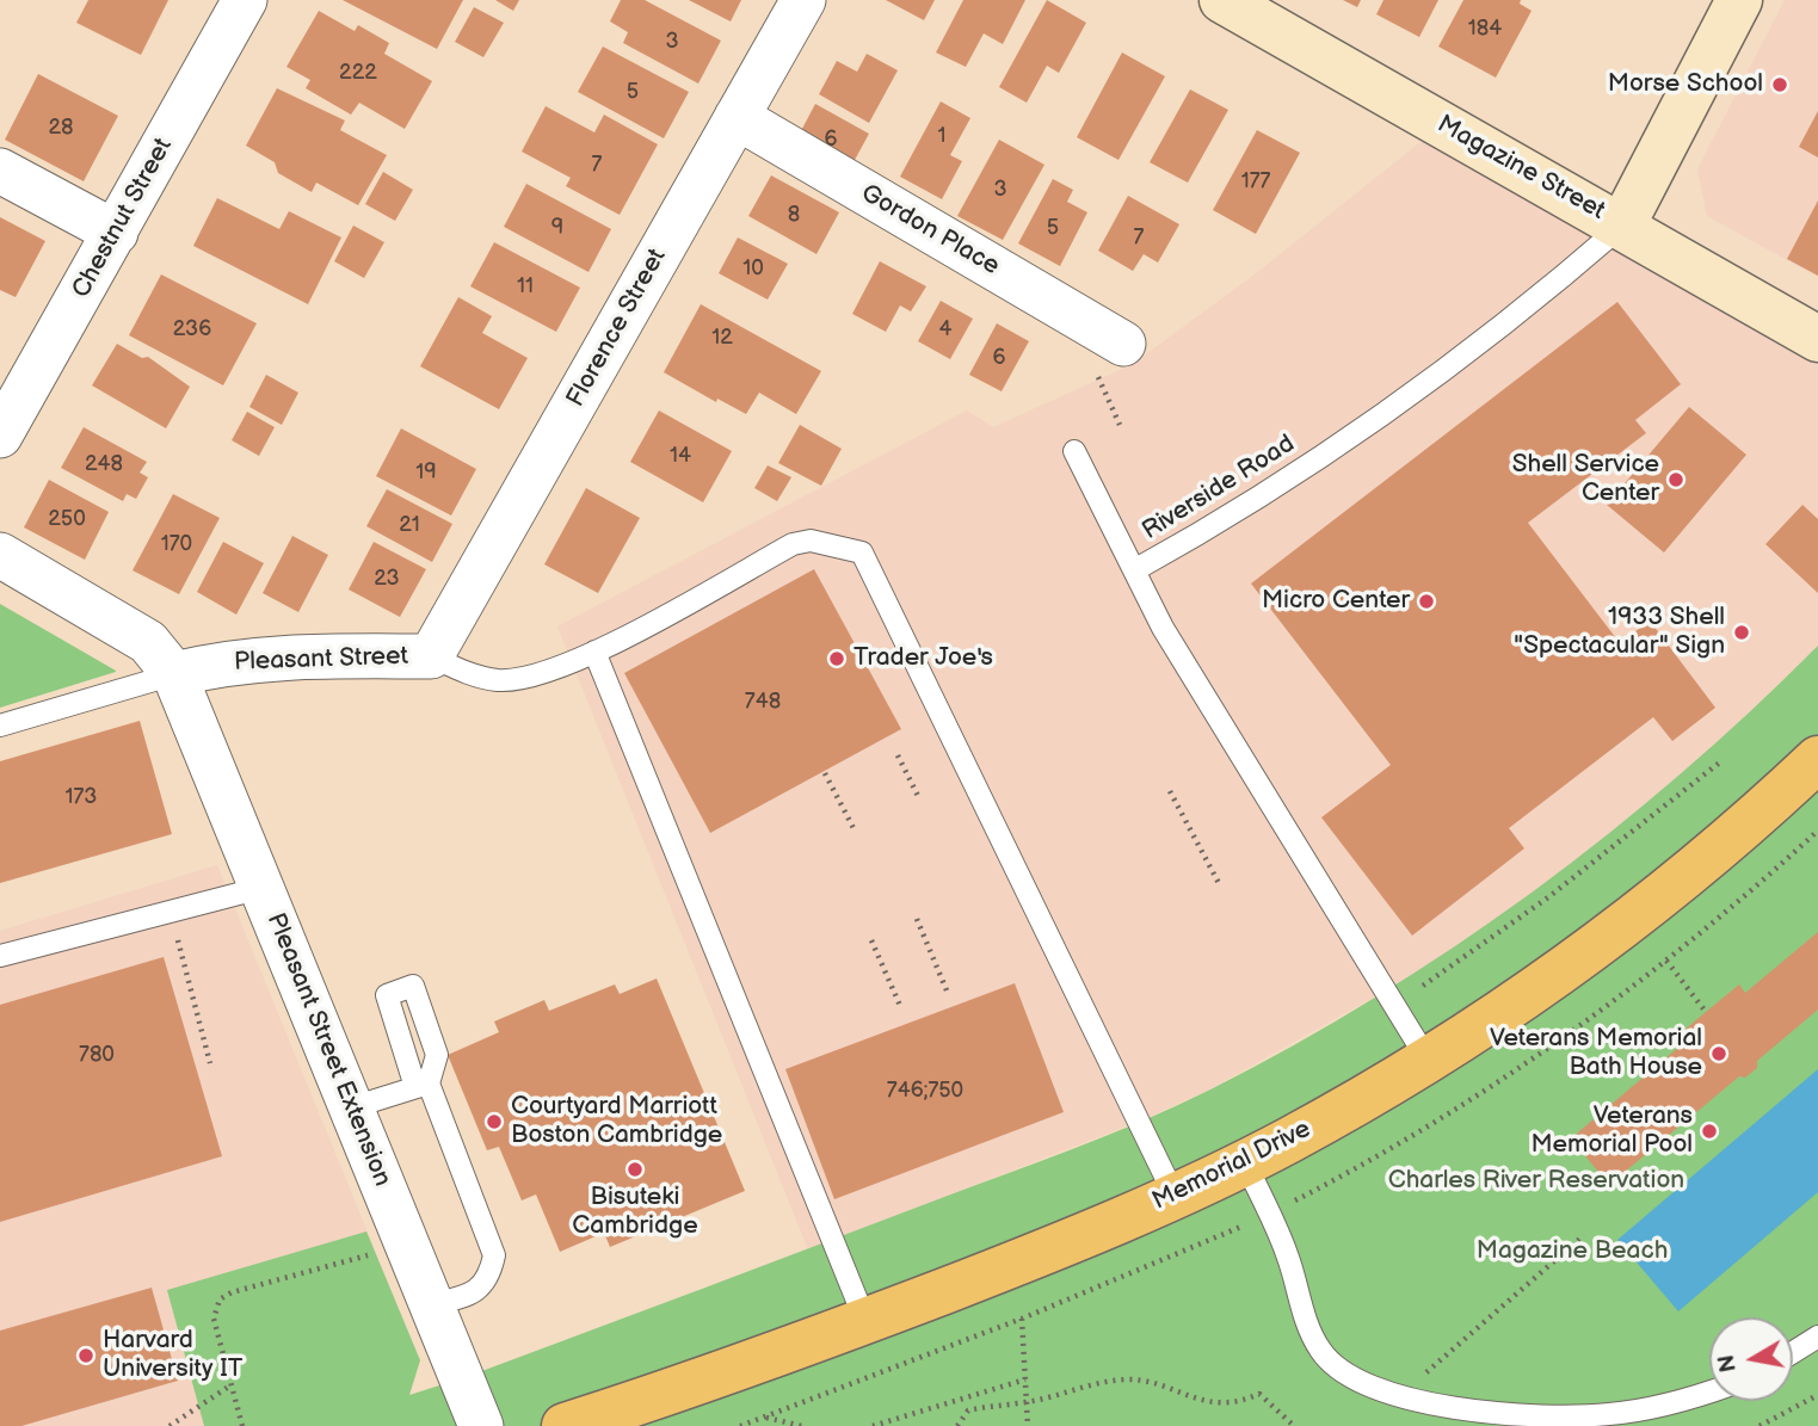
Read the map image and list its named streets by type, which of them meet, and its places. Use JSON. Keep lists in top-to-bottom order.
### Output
{
  "streets": {
    "highway": ["Memorial Drive"],
    "street": [
      "Magazine Street",
      "Chestnut Street",
      "Gordon Place",
      "Florence Street",
      "Pleasant Street",
      "Pleasant Street Extension"
    ],
    "lane": ["Riverside Road"]
  },
  "crossings": [
    ["Magazine Street", "Riverside Road"],
    ["Gordon Place", "Florence Street"],
    ["Florence Street", "Pleasant Street"],
    ["Riverside Road", "Memorial Drive"],
    ["Pleasant Street", "Pleasant Street Extension"]
  ],
  "parks": ["Charles River Reservation", "Magazine Beach"],
  "places": [
    "Morse School",
    "Shell Service Center",
    "Micro Center",
    "1933 Shell \"Spectacular\" Sign",
    "Trader Joe's",
    "Veterans Memorial Bath House",
    "Courtyard Marriott Boston Cambridge",
    "Veterans Memorial Pool",
    "Bisuteki Cambridge",
    "Harvard University IT"
  ],
  "house_numbers": [
    "184",
    "3",
    "222",
    "5",
    "28",
    "1",
    "6",
    "7",
    "177",
    "3",
    "8",
    "9",
    "5",
    "7",
    "10",
    "11",
    "236",
    "4",
    "12",
    "6",
    "14",
    "248",
    "19",
    "250",
    "21",
    "170",
    "23",
    "748",
    "173",
    "780",
    "746;750"
  ],
  "north": "left"
}
